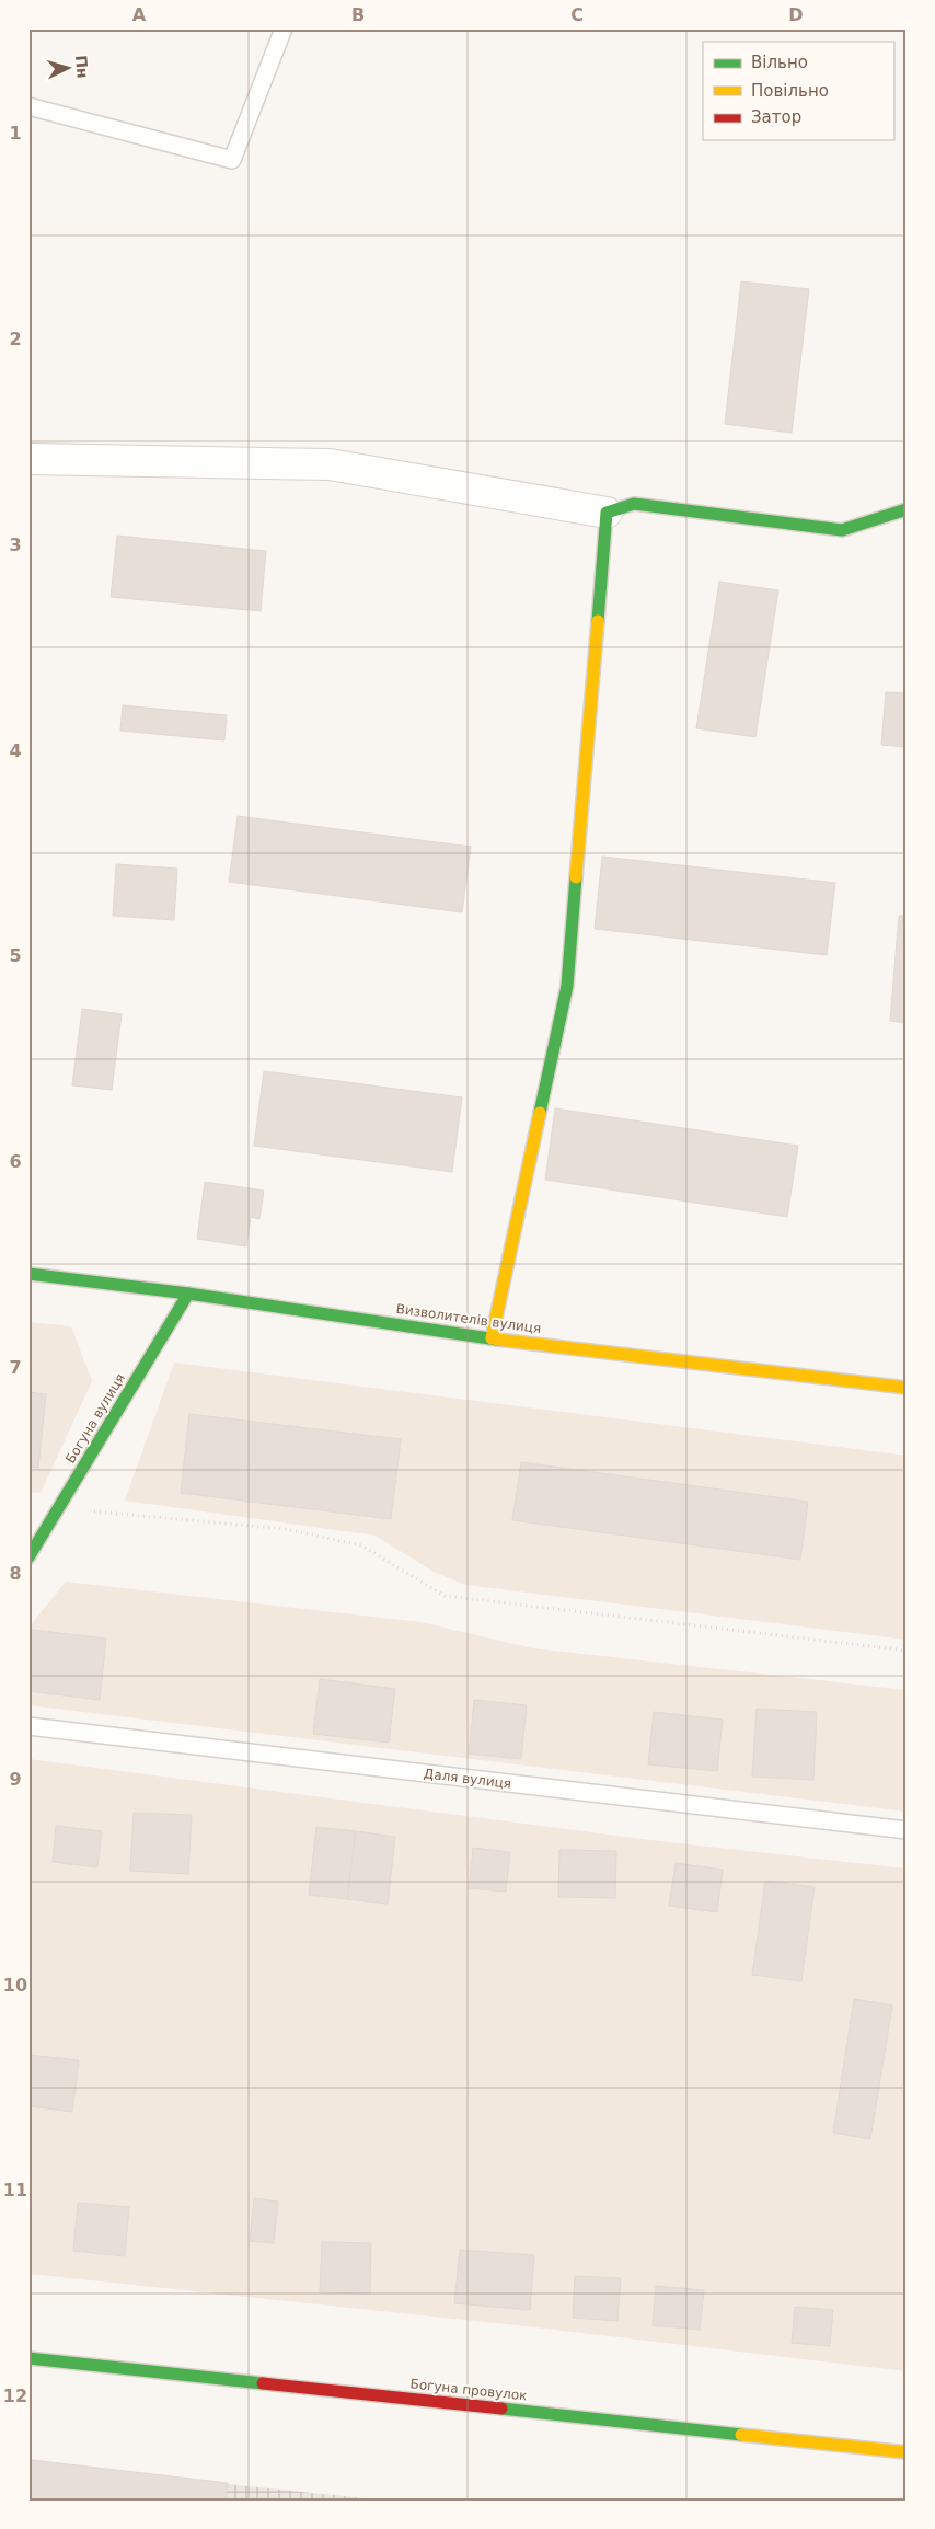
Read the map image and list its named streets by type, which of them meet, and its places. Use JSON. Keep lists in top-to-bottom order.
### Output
{
  "streets": {
    "street": ["Визволителів вулиця", "Богуна вулиця", "Богуна провулок"],
    "lane": ["Даля вулиця"]
  },
  "crossings": [
    ["Визволителів вулиця", "Богуна вулиця"]
  ],
  "legend": ["Вільно", "Повільно", "Затор"],
  "north": "right",
  "grid": {
    "columns": [
      "A",
      "B",
      "C",
      "D"
    ],
    "rows": [
      "1",
      "2",
      "3",
      "4",
      "5",
      "6",
      "7",
      "8",
      "9",
      "10",
      "11",
      "12"
    ]
  }
}
